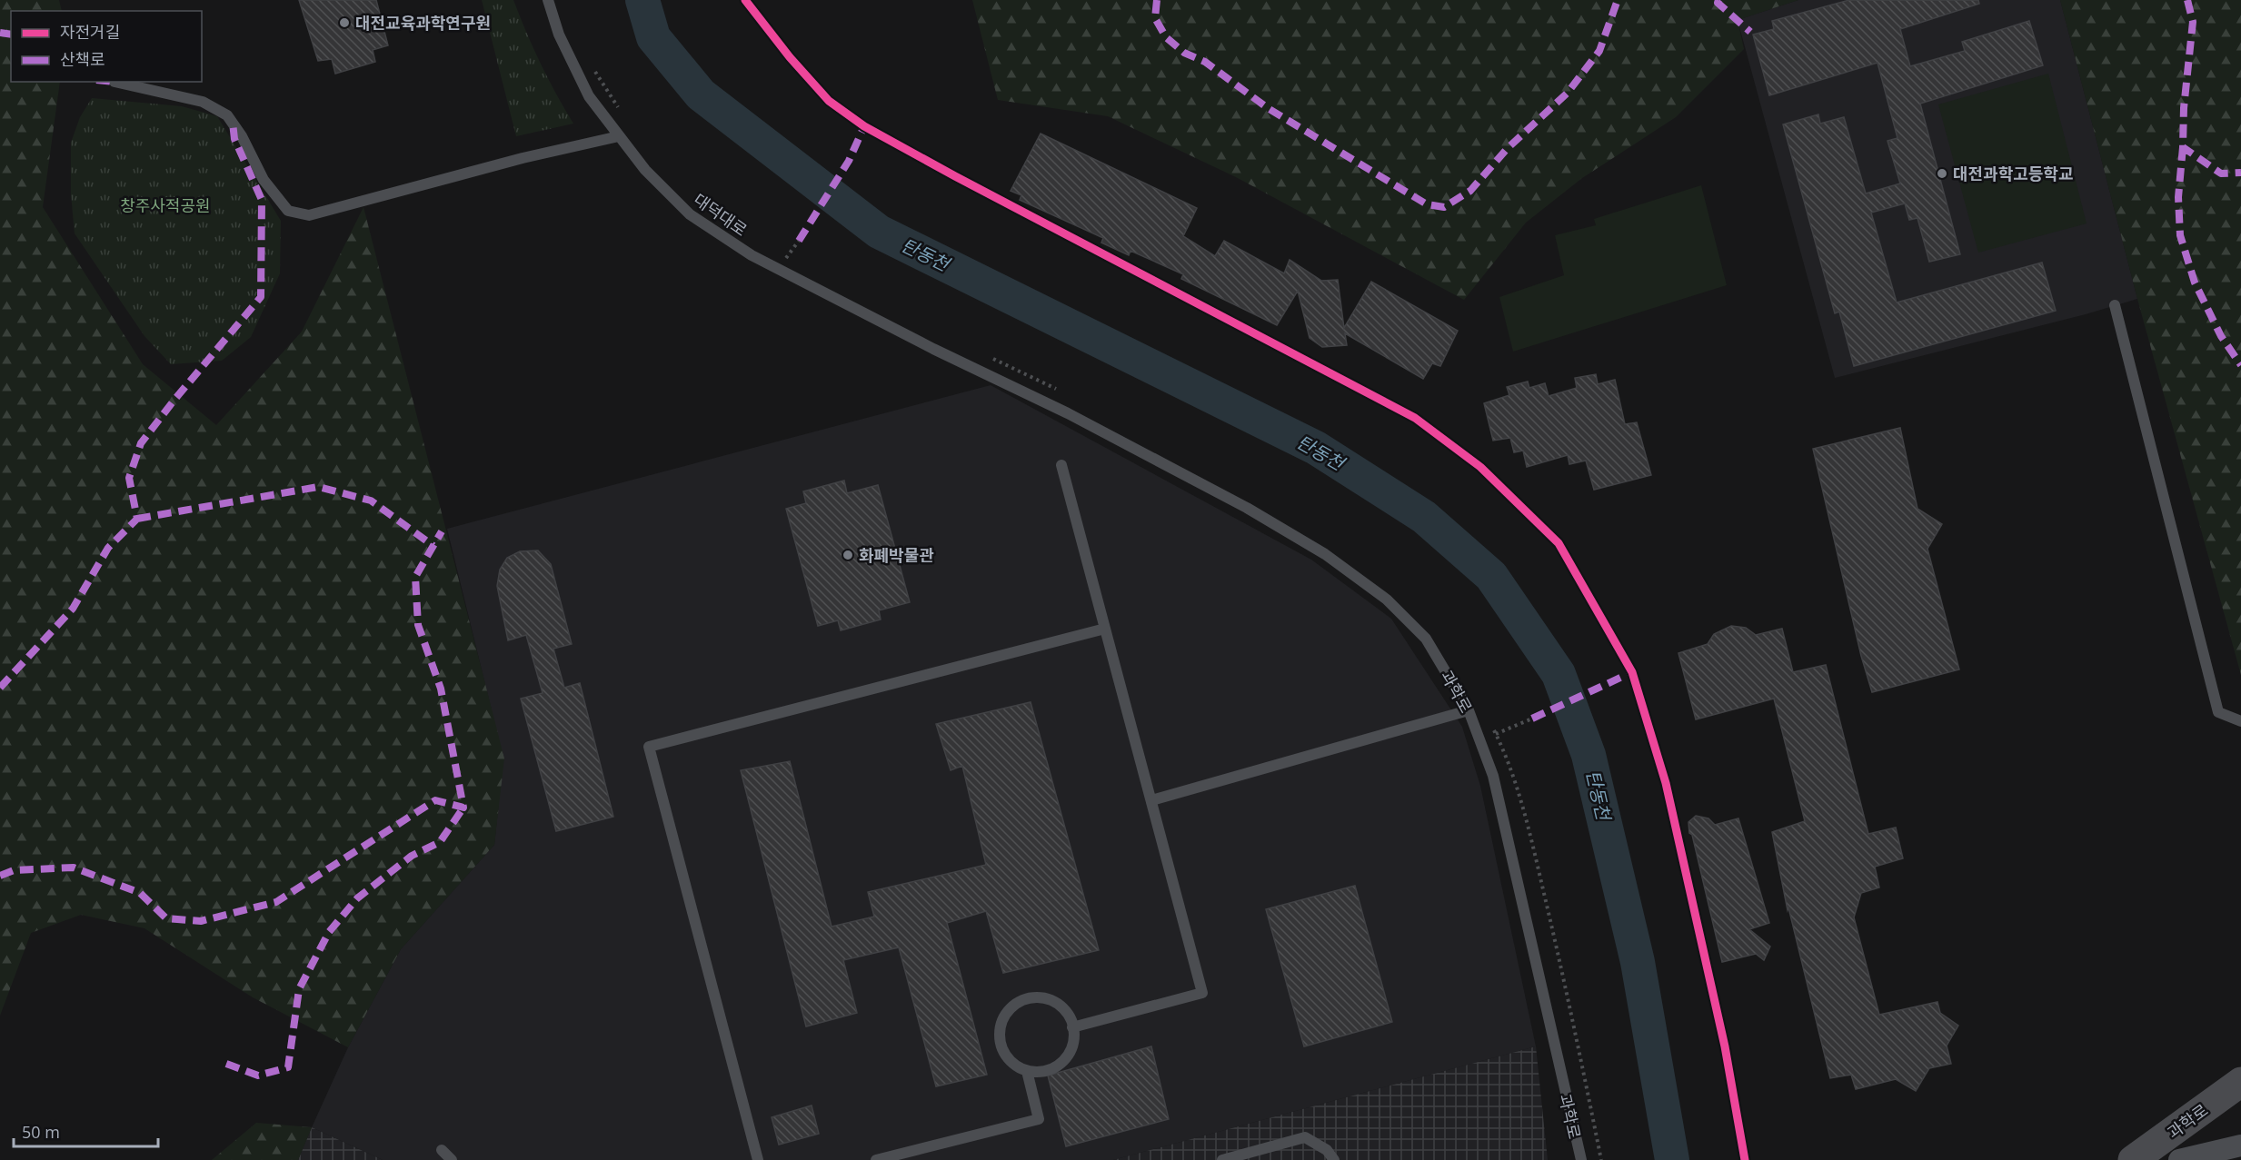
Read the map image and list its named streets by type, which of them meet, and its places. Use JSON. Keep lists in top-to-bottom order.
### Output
{
  "streets": {
    "main road": ["과학로"],
    "lane": ["대덕대로"]
  },
  "crossings": [
    ["대덕대로", "과학로"]
  ],
  "water": ["탄동천"],
  "parks": ["창주사적공원"],
  "places": ["대전교육과학연구원", "대전과학고등학교", "화폐박물관"],
  "legend": ["자전거길", "산책로"],
  "scale_bar": "50 m"
}
